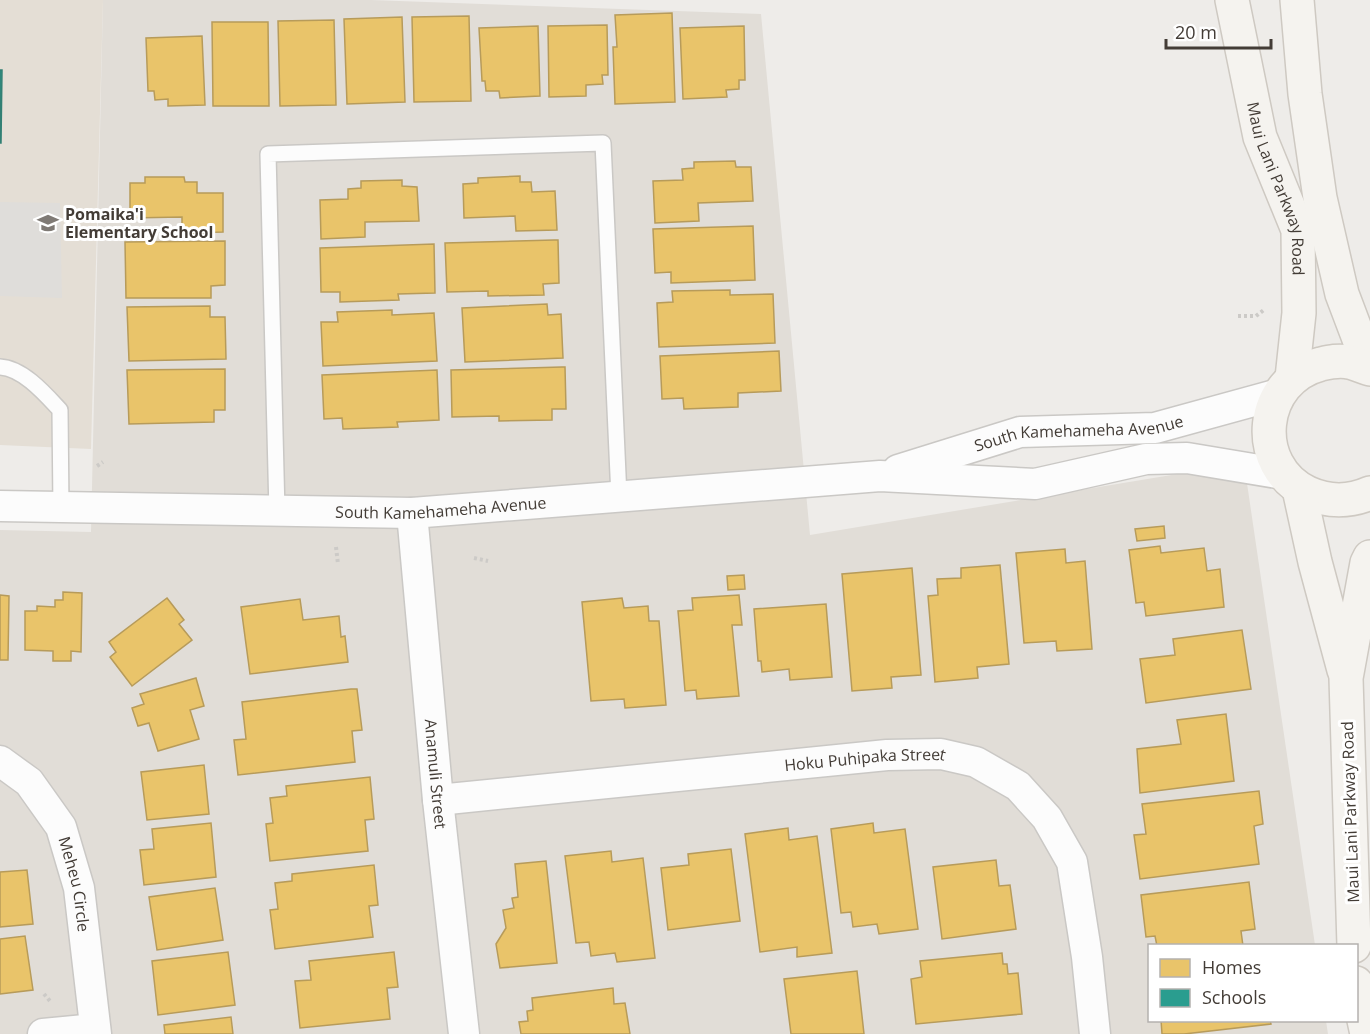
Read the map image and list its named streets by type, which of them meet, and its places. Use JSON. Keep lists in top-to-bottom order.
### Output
{
  "streets": {
    "main road": ["Maui Lani Parkway Road"],
    "street": [
      "South Kamehameha Avenue",
      "Hoku Puhipaka Street",
      "Anamuli Street",
      "Meheu Circle"
    ]
  },
  "crossings": [
    ["Maui Lani Parkway Road", "South Kamehameha Avenue"],
    ["South Kamehameha Avenue", "Anamuli Street"],
    ["Hoku Puhipaka Street", "Anamuli Street"]
  ],
  "places": {
    "school or university": ["Pomaika'i Elementary School"]
  },
  "legend": ["Homes", "Schools"],
  "scale_bar": "20 m"
}
